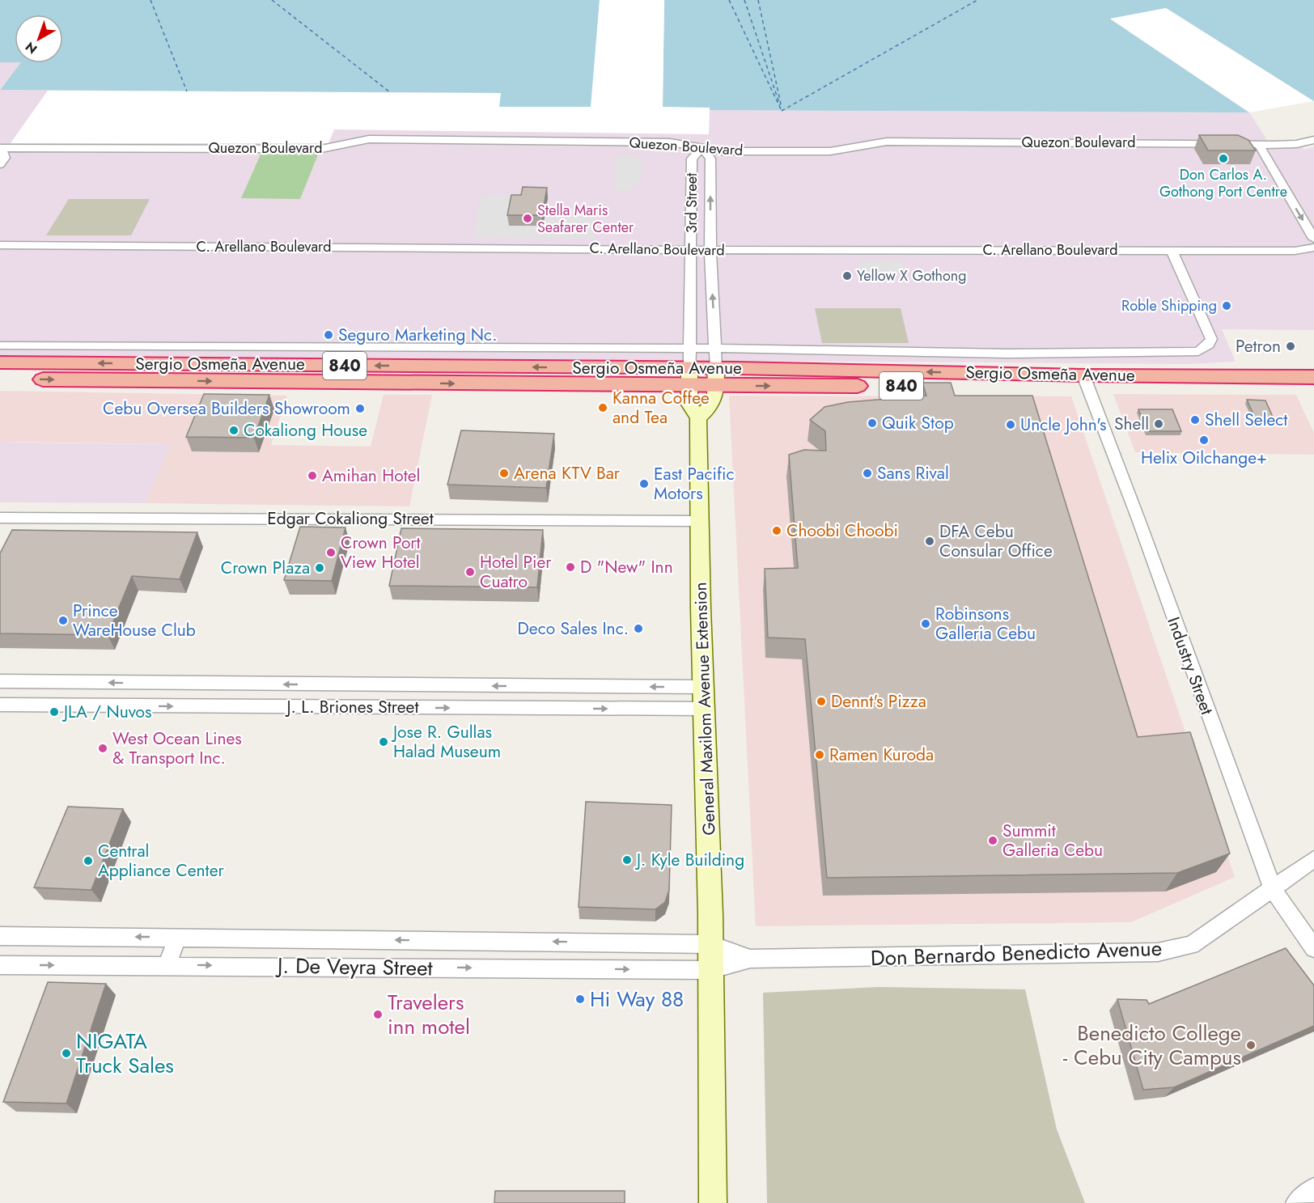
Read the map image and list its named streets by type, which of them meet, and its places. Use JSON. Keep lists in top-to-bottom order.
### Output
{
  "streets": {
    "highway": ["Sergio Osmeña Avenue", "840"],
    "main road": ["General Maxilom Avenue Extension"],
    "street": [
      "Quezon Boulevard",
      "3rd Street",
      "C. Arellano Boulevard",
      "Edgar Cokaliong Street",
      "Industry Street",
      "J. L. Briones Street",
      "Don Bernardo Benedicto Avenue",
      "J. De Veyra Street"
    ]
  },
  "crossings": [
    ["Quezon Boulevard", "3rd Street"],
    ["3rd Street", "C. Arellano Boulevard"],
    ["3rd Street", "Sergio Osmeña Avenue"],
    ["3rd Street", "General Maxilom Avenue Extension"],
    ["Sergio Osmeña Avenue", "Industry Street"],
    ["Sergio Osmeña Avenue", "General Maxilom Avenue Extension"],
    ["Edgar Cokaliong Street", "General Maxilom Avenue Extension"],
    ["Industry Street", "Don Bernardo Benedicto Avenue"],
    ["J. L. Briones Street", "General Maxilom Avenue Extension"],
    ["General Maxilom Avenue Extension", "Don Bernardo Benedicto Avenue"],
    ["General Maxilom Avenue Extension", "J. De Veyra Street"],
    ["Don Bernardo Benedicto Avenue", "J. De Veyra Street"]
  ],
  "places": [
    "Don Carlos A. Gothong Port Centre",
    "Stella Maris Seafarer Center",
    "Yellow X Gothong",
    "Roble Shipping",
    "Seguro Marketing Nc.",
    "Petron",
    "Kanna Coffee and Tea",
    "Cebu Oversea Builders Showroom",
    "Shell Select",
    "Quik Stop",
    "Shell",
    "Uncle John's",
    "Cokaliong House",
    "Helix Oilchange+",
    "Arena KTV Bar",
    "Sans Rival",
    "Amihan Hotel",
    "East Pacific Motors",
    "Choobi Choobi",
    "DFA Cebu Consular Office",
    "Crown Port View Hotel",
    "D \"New\" Inn",
    "Crown Plaza",
    "Hotel Pier Cuatro",
    "Prince WareHouse Club",
    "Robinsons Galleria Cebu",
    "Deco Sales Inc.",
    "Dennt's Pizza",
    "JLA / Nuvos",
    "Jose R. Gullas Halad Museum",
    "West Ocean Lines & Transport Inc.",
    "Ramen Kuroda",
    "Summit Galleria Cebu",
    "J. Kyle Building",
    "Central Appliance Center",
    "Hi Way 88",
    "Travelers inn motel",
    "Benedicto College - Cebu City Campus",
    "NIGATA Truck Sales"
  ],
  "north": "bottom left"
}
